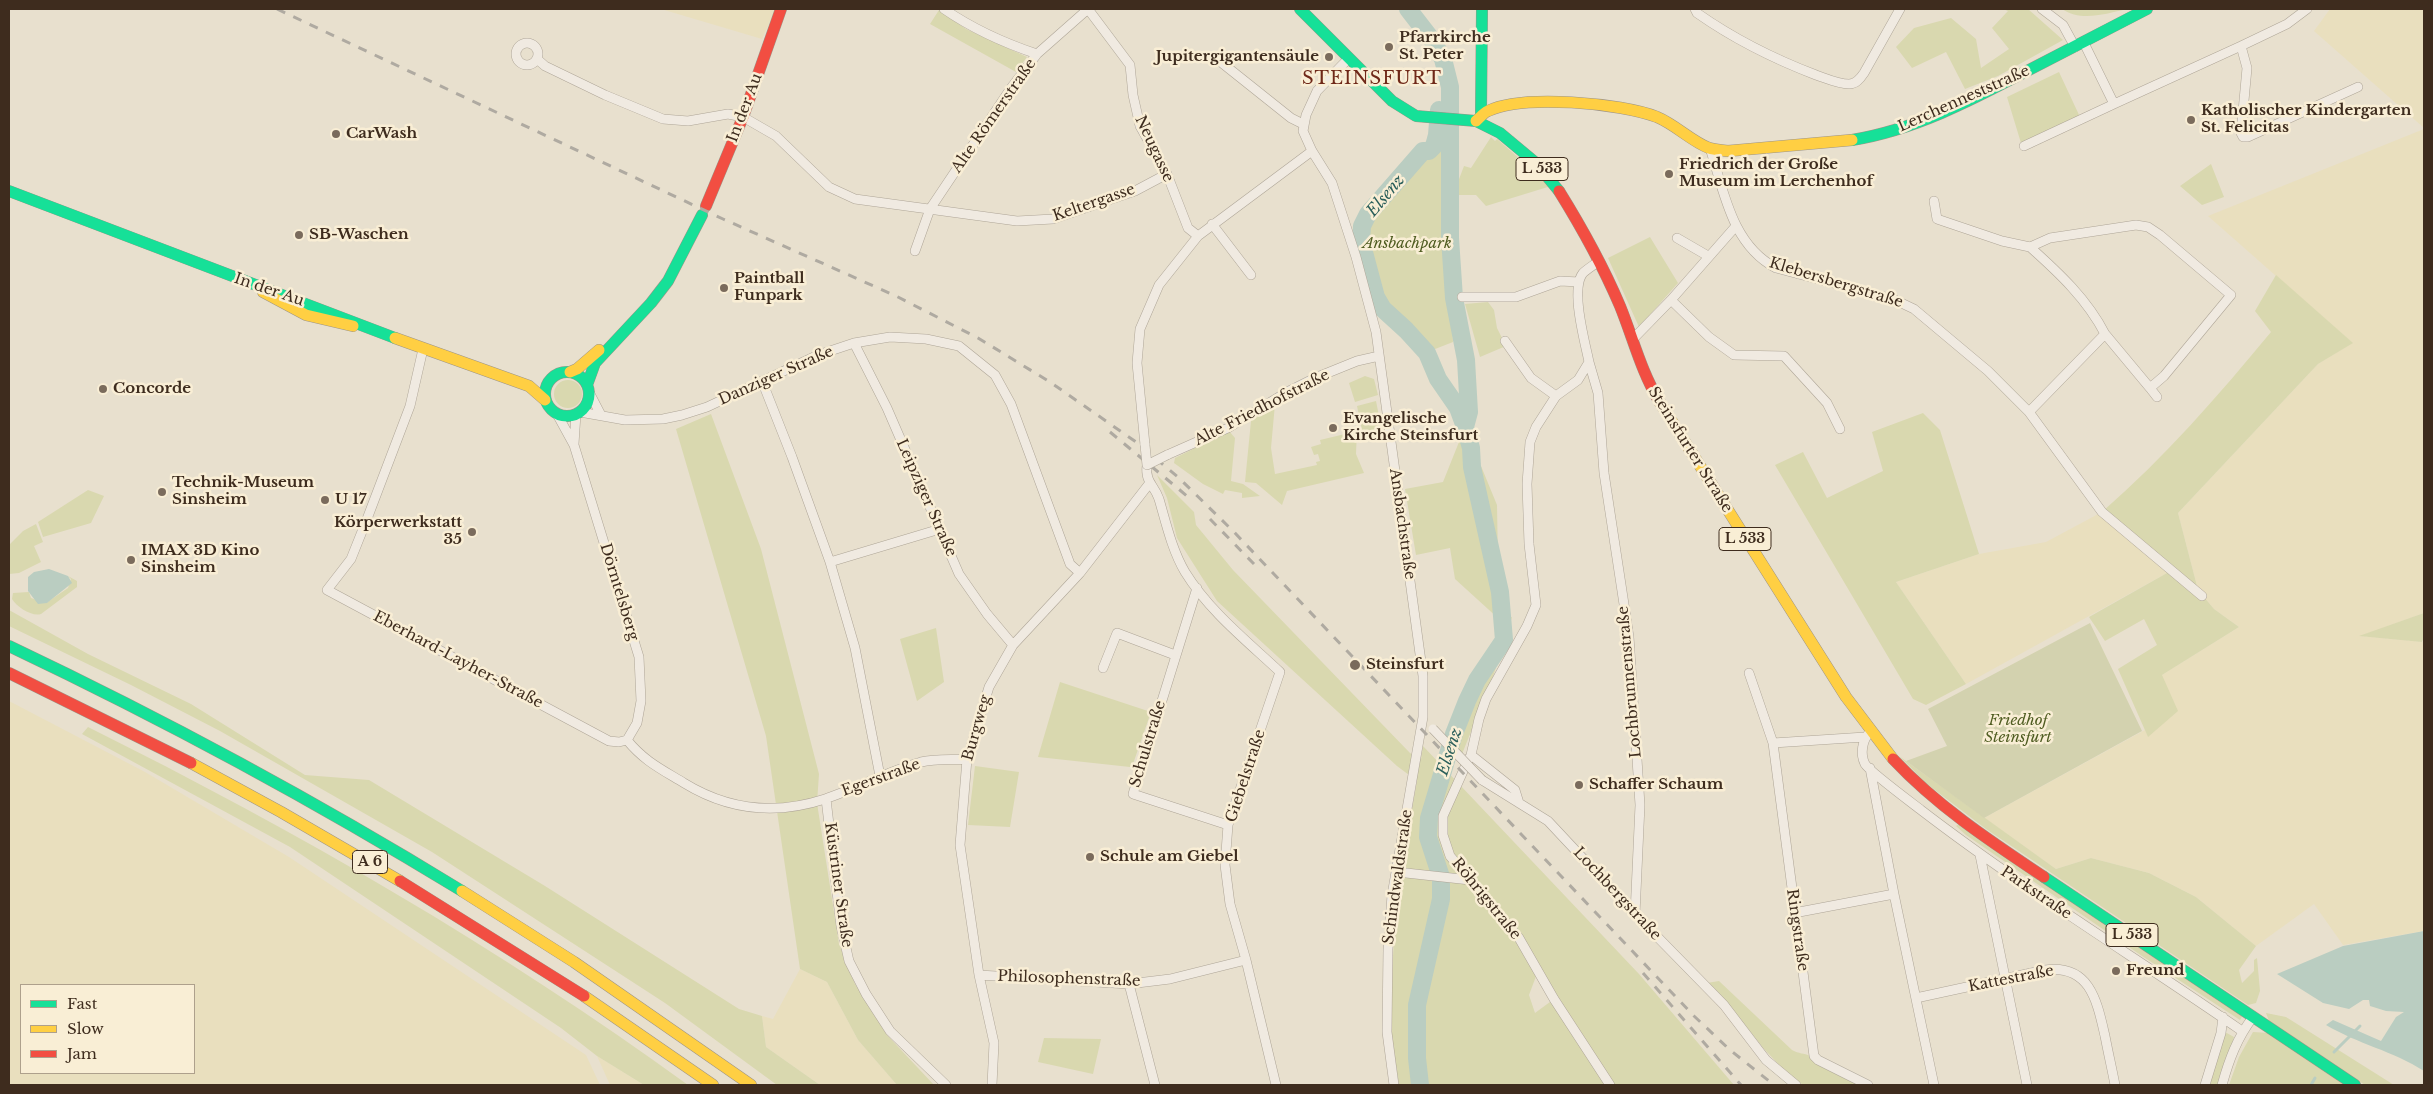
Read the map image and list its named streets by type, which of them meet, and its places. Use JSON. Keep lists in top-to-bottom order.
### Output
{
  "streets": {
    "main road": [
      "Lerchenneststraße",
      "In der Au",
      "L 533",
      "Steinsfurter Straße",
      "A 6"
    ],
    "street": [
      "Alte Römerstraße",
      "Neugasse",
      "Keltergasse",
      "Klebersbergstraße",
      "Danziger Straße",
      "Alte Friedhofstraße",
      "Leipziger Straße",
      "Ansbachstraße",
      "Dörntelsberg",
      "Eberhard-Layher-Straße",
      "Lochbrunnenstraße",
      "Burgweg",
      "Schulstraße",
      "Giebelstraße",
      "Egerstraße",
      "Schindwaldstraße",
      "Küstriner Straße",
      "Parkstraße",
      "Lochbergstraße",
      "Röhrigstraße",
      "Ringstraße",
      "Philosophenstraße",
      "Kattestraße"
    ]
  },
  "crossings": [
    ["Lerchenneststraße", "L 533"],
    ["Lerchenneststraße", "Klebersbergstraße"],
    ["Lerchenneststraße", "Steinsfurter Straße"],
    ["In der Au", "Danziger Straße"],
    ["In der Au", "Dörntelsberg"],
    ["In der Au", "Eberhard-Layher-Straße"],
    ["Alte Römerstraße", "Neugasse"],
    ["Alte Römerstraße", "Keltergasse"],
    ["Neugasse", "Keltergasse"],
    ["L 533", "Steinsfurter Straße"],
    ["Danziger Straße", "Leipziger Straße"],
    ["Danziger Straße", "Dörntelsberg"],
    ["Danziger Straße", "Burgweg"],
    ["Alte Friedhofstraße", "Ansbachstraße"],
    ["Leipziger Straße", "Burgweg"],
    ["Ansbachstraße", "Schindwaldstraße"],
    ["Ansbachstraße", "Lochbergstraße"],
    ["Dörntelsberg", "Eberhard-Layher-Straße"],
    ["Lochbrunnenstraße", "Lochbergstraße"],
    ["Lochbrunnenstraße", "Röhrigstraße"],
    ["Burgweg", "Egerstraße"],
    ["Burgweg", "Philosophenstraße"],
    ["Schulstraße", "Giebelstraße"],
    ["Giebelstraße", "Philosophenstraße"],
    ["Egerstraße", "Küstriner Straße"]
  ],
  "districts": ["STEINSFURT"],
  "water": ["Elsenz"],
  "parks": ["Ansbachpark", "Friedhof Steinsfurt"],
  "places": [
    "Pfarrkirche St. Peter",
    "Jupitergigantensäule",
    "Katholischer Kindergarten St. Felicitas",
    "CarWash",
    "Friedrich der Große Museum im Lerchenhof",
    "SB-Waschen",
    "Paintball Funpark",
    "Concorde",
    "Evangelische Kirche Steinsfurt",
    "Technik-Museum Sinsheim",
    "U 17",
    "Körperwerkstatt 35",
    "IMAX 3D Kino Sinsheim",
    "Steinsfurt",
    "Schaffer Schaum",
    "Schule am Giebel",
    "Freund"
  ],
  "legend": ["Fast", "Slow", "Jam"]
}
